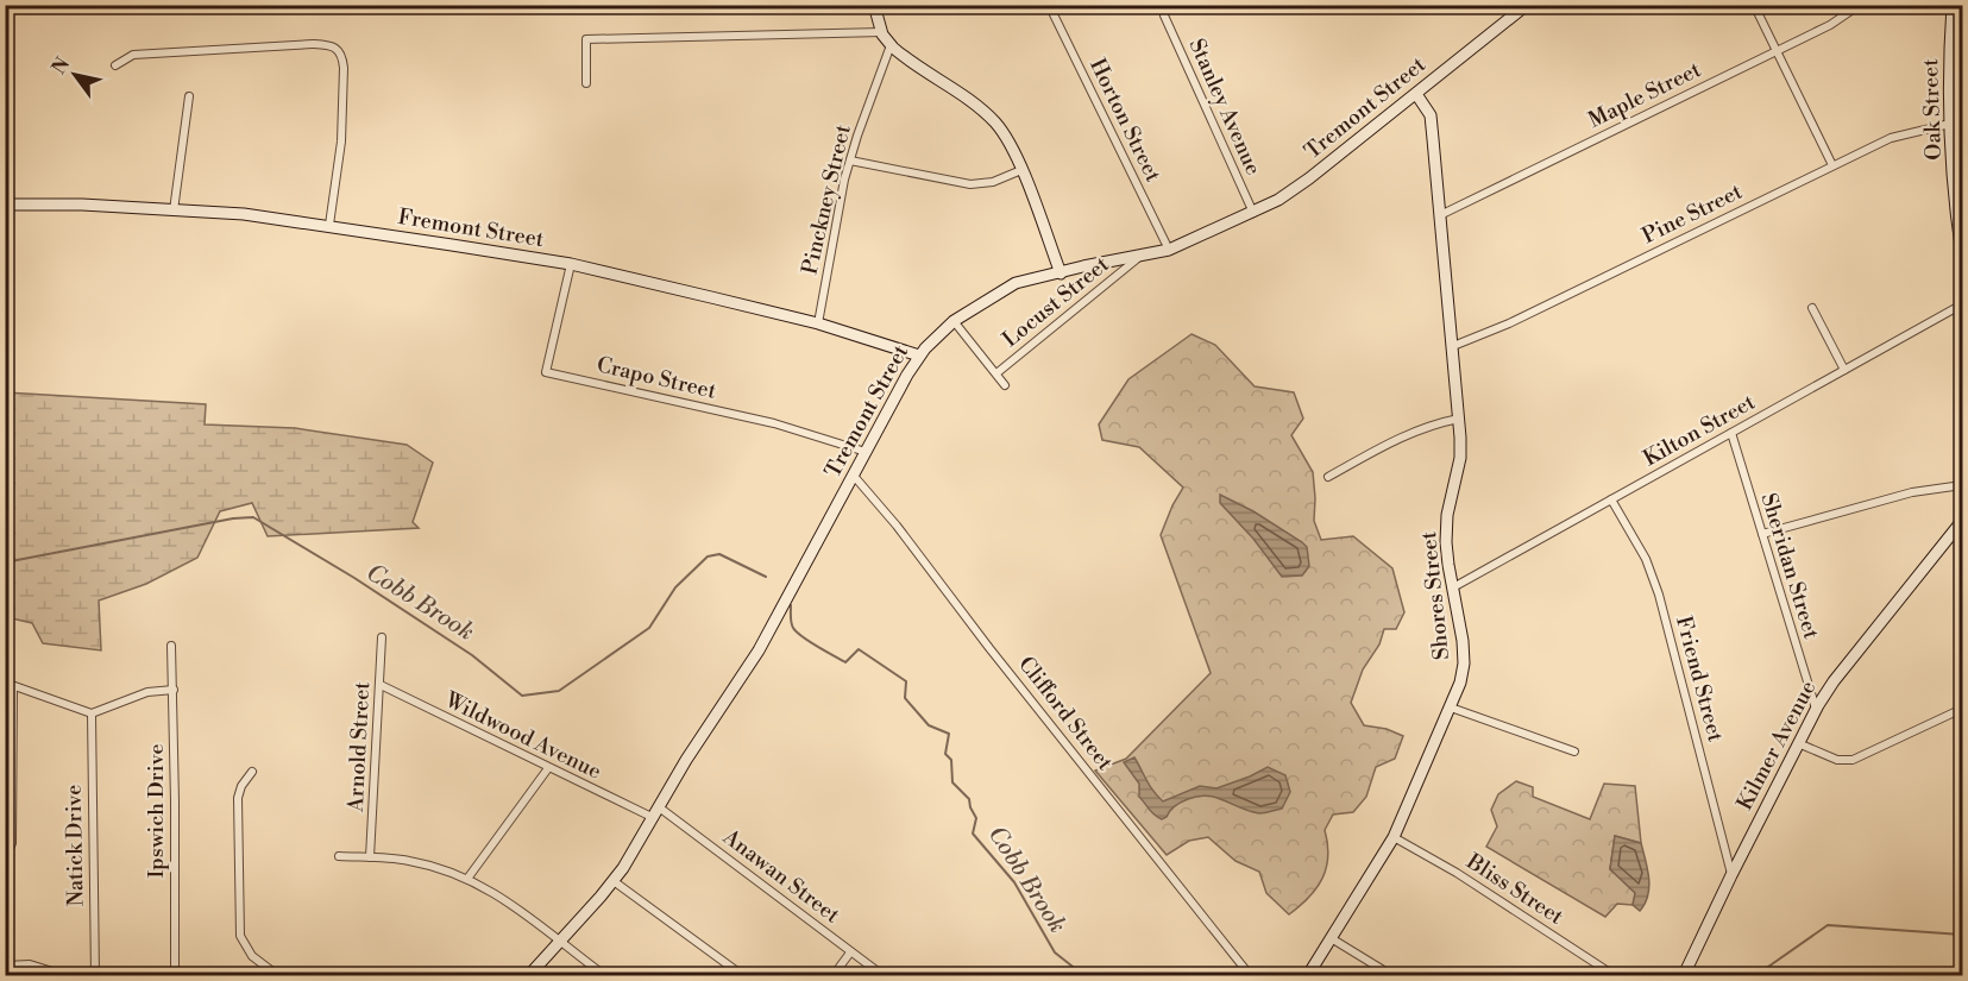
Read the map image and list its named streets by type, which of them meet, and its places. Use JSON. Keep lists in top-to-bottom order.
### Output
{
  "streets": {
    "street": [
      "Maple Street",
      "Stanley Avenue",
      "Tremont Street",
      "Oak Street",
      "Horton Street",
      "Pinckney Street",
      "Pine Street",
      "Fremont Street",
      "Locust Street",
      "Crapo Street",
      "Kilton Street",
      "Sheridan Street",
      "Shores Street",
      "Friend Street",
      "Clifford Street",
      "Wildwood Avenue",
      "Kilmer Avenue",
      "Arnold Street",
      "Ipswich Drive",
      "Natick Drive",
      "Anawan Street",
      "Bliss Street"
    ]
  },
  "crossings": [
    ["Maple Street", "Shores Street"],
    ["Stanley Avenue", "Tremont Street"],
    ["Tremont Street", "Horton Street"],
    ["Tremont Street", "Fremont Street"],
    ["Tremont Street", "Locust Street"],
    ["Tremont Street", "Crapo Street"],
    ["Tremont Street", "Shores Street"],
    ["Tremont Street", "Clifford Street"],
    ["Tremont Street", "Wildwood Avenue"],
    ["Tremont Street", "Anawan Street"],
    ["Oak Street", "Pine Street"],
    ["Pinckney Street", "Fremont Street"],
    ["Pine Street", "Shores Street"],
    ["Fremont Street", "Crapo Street"],
    ["Kilton Street", "Sheridan Street"],
    ["Kilton Street", "Shores Street"],
    ["Kilton Street", "Friend Street"],
    ["Sheridan Street", "Kilmer Avenue"],
    ["Shores Street", "Bliss Street"],
    ["Friend Street", "Kilmer Avenue"],
    ["Wildwood Avenue", "Arnold Street"]
  ],
  "water": ["Cobb Brook"],
  "north": "top left"
}
